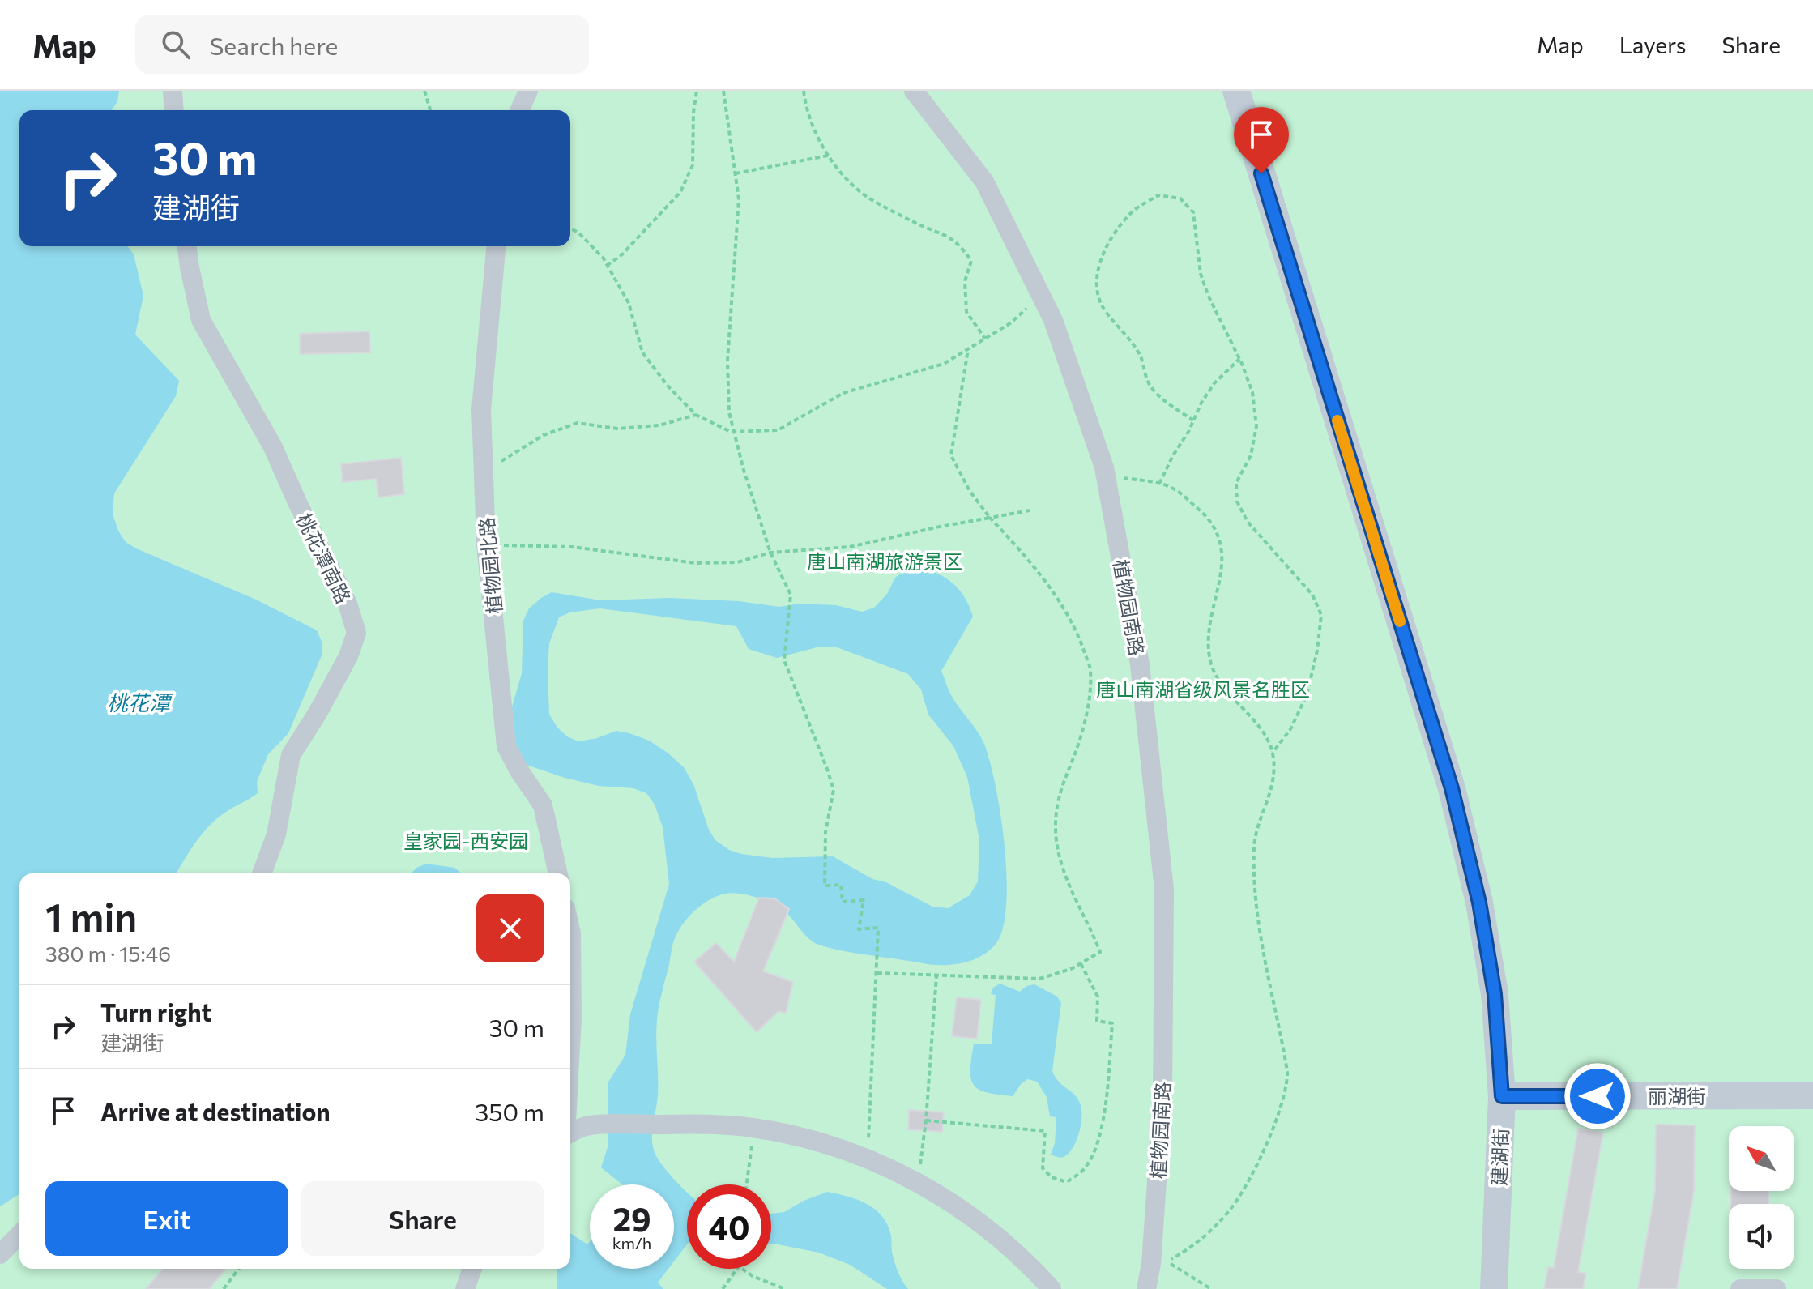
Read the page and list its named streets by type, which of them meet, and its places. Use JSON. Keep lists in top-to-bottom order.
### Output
{
  "streets": {
    "street": [
      "桃花潭南路",
      "植物园北路",
      "植物园南路",
      "丽湖街",
      "建湖街"
    ]
  },
  "crossings": [
    ["丽湖街", "建湖街"]
  ],
  "water": ["桃花潭"],
  "parks": ["唐山南湖旅游景区", "唐山南湖省级风景名胜区", "皇家园-西安园"],
  "north": "top left",
  "page": {
    "header": "Map",
    "search": "Search here",
    "nav": ["Map", "Layers", "Share"],
    "turn": ["30 m", "建湖街"],
    "heading": ["1 min", "380 m · 15:46"],
    "list": [
      {
        "name": "Turn right",
        "note": "建湖街",
        "value": "30 m"
      },
      {
        "name": "Arrive at destination",
        "value": "350 m"
      }
    ],
    "buttons": ["Exit", "Share"],
    "speed": "29 km/h",
    "limit": "40"
  }
}
